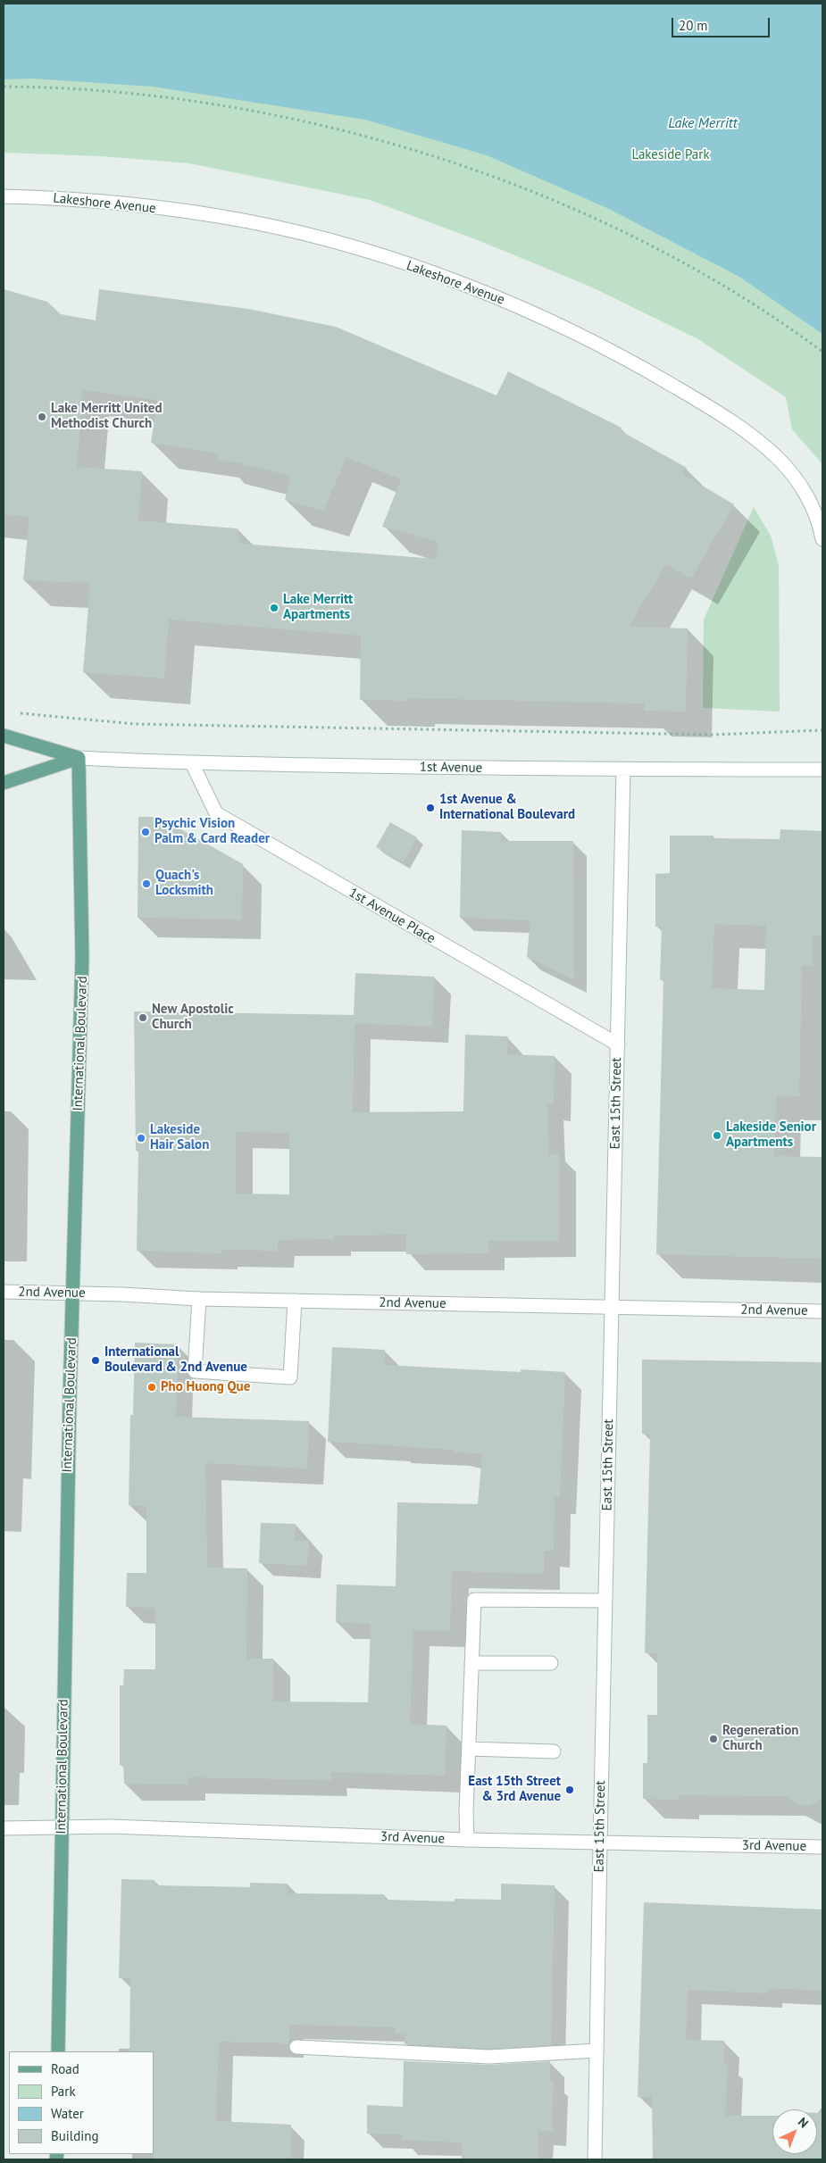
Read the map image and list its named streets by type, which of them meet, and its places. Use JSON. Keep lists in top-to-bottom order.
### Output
{
  "streets": {
    "main road": ["1st Avenue", "International Boulevard"],
    "street": [
      "Lakeshore Avenue",
      "1st Avenue Place",
      "East 15th Street",
      "2nd Avenue",
      "3rd Avenue"
    ]
  },
  "crossings": [
    ["1st Avenue", "1st Avenue Place"],
    ["1st Avenue", "International Boulevard"],
    ["1st Avenue", "East 15th Street"],
    ["1st Avenue Place", "East 15th Street"],
    ["International Boulevard", "2nd Avenue"],
    ["International Boulevard", "3rd Avenue"],
    ["East 15th Street", "2nd Avenue"],
    ["East 15th Street", "3rd Avenue"]
  ],
  "water": ["Lake Merritt"],
  "parks": ["Lakeside Park"],
  "places": [
    "Lake Merritt United Methodist Church",
    "Lake Merritt Apartments",
    "1st Avenue & International Boulevard",
    "Psychic Vision Palm & Card Reader",
    "Quach's Locksmith",
    "New Apostolic Church",
    "Lakeside Senior Apartments",
    "Lakeside Hair Salon",
    "International Boulevard & 2nd Avenue",
    "Pho Huong Que",
    "Regeneration Church",
    "East 15th Street & 3rd Avenue"
  ],
  "legend": [
    "Road",
    "Park",
    "Water",
    "Building"
  ],
  "scale_bar": "20 m",
  "north": "top right"
}
